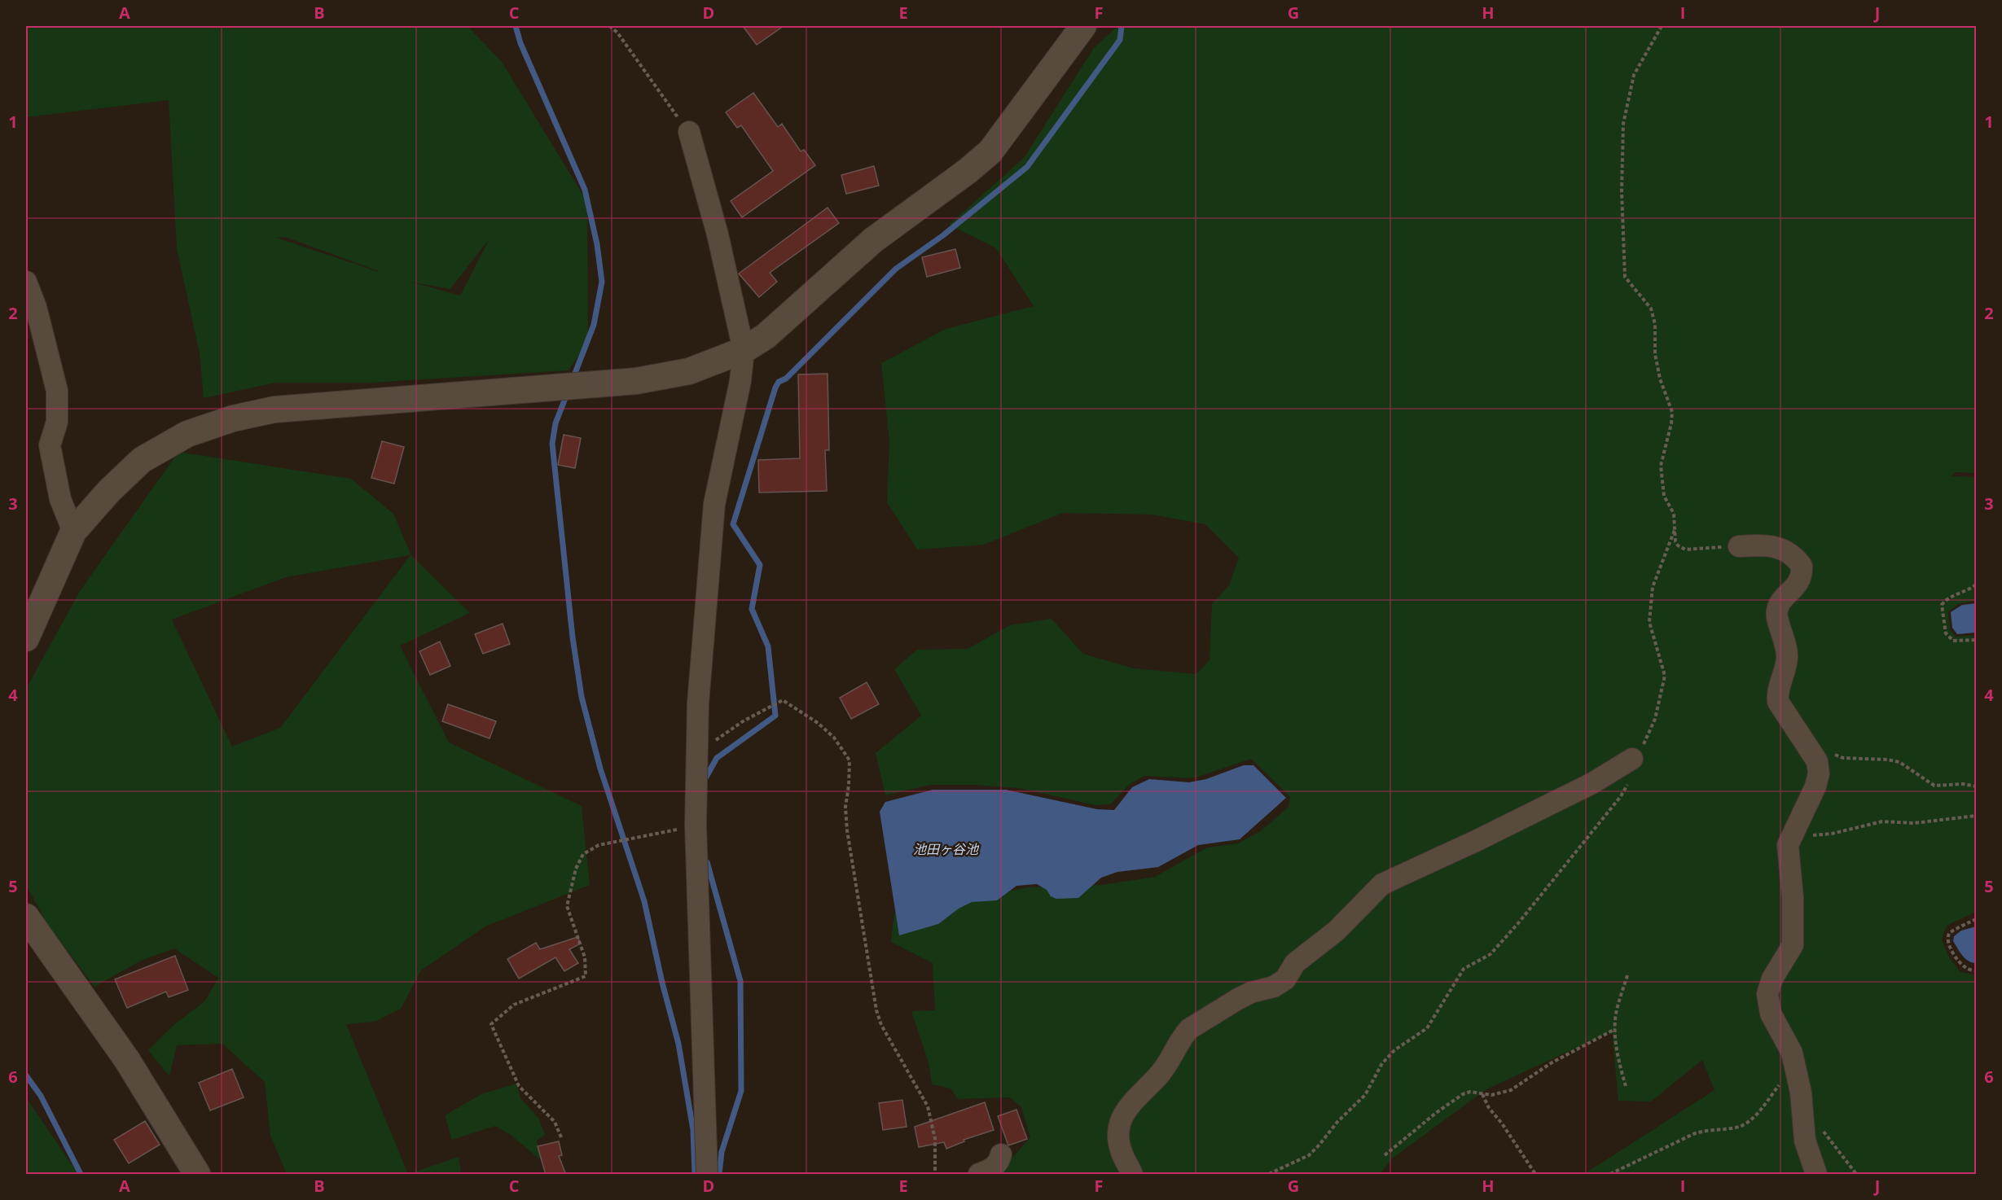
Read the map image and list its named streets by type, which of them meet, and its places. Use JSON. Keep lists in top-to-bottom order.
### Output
{
  "water": ["池田ヶ谷池"],
  "grid": {
    "columns": [
      "A",
      "B",
      "C",
      "D",
      "E",
      "F",
      "G",
      "H",
      "I",
      "J"
    ],
    "rows": [
      "1",
      "2",
      "3",
      "4",
      "5",
      "6"
    ]
  }
}
